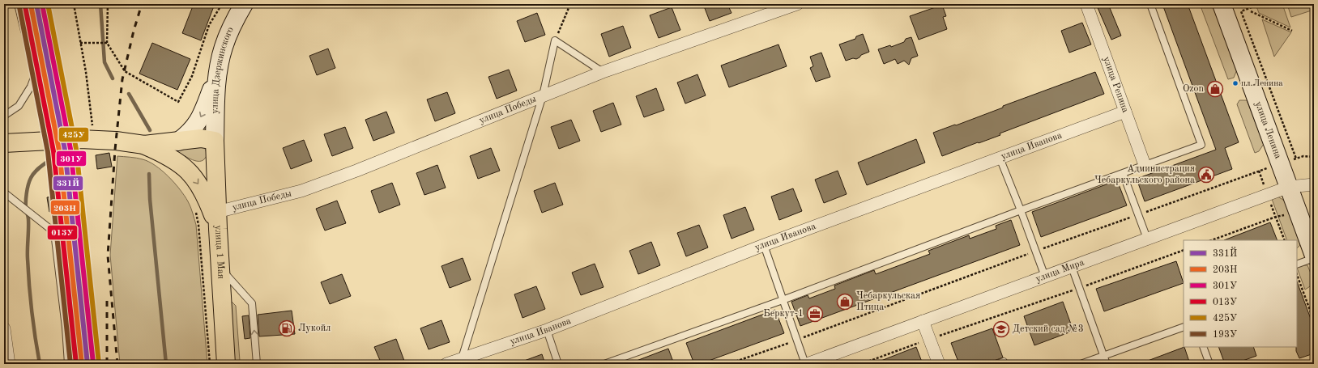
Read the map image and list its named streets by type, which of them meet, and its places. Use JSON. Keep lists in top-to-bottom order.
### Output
{
  "streets": {
    "main road": ["улица 1 Мая"],
    "street": [
      "улица Дзержинского",
      "улица Репина",
      "улица Победы",
      "улица Ленина",
      "улица Иванова",
      "улица Мира"
    ]
  },
  "crossings": [
    ["улица Дзержинского", "улица 1 Мая"],
    ["улица Репина", "улица Иванова"],
    ["улица Победы", "улица 1 Мая"],
    ["улица Ленина", "улица Мира"]
  ],
  "places": {
    "other": ["пл.Ленина"],
    "shop": ["Ozon", "Чебаркульская Птица"],
    "public building": ["Администрация Чебаркульского района"],
    "office": ["Беркут-1"],
    "fuel station": ["Лукойл"],
    "school or university": ["Детский сад №3"]
  },
  "lines": [
    "transit line 331Й",
    "transit line 301У",
    "transit line 425У",
    "transit line 203Н",
    "transit line 013У",
    "transit line 193У"
  ],
  "legend": [
    "331Й",
    "203Н",
    "301У",
    "013У",
    "425У",
    "193У"
  ]
}
